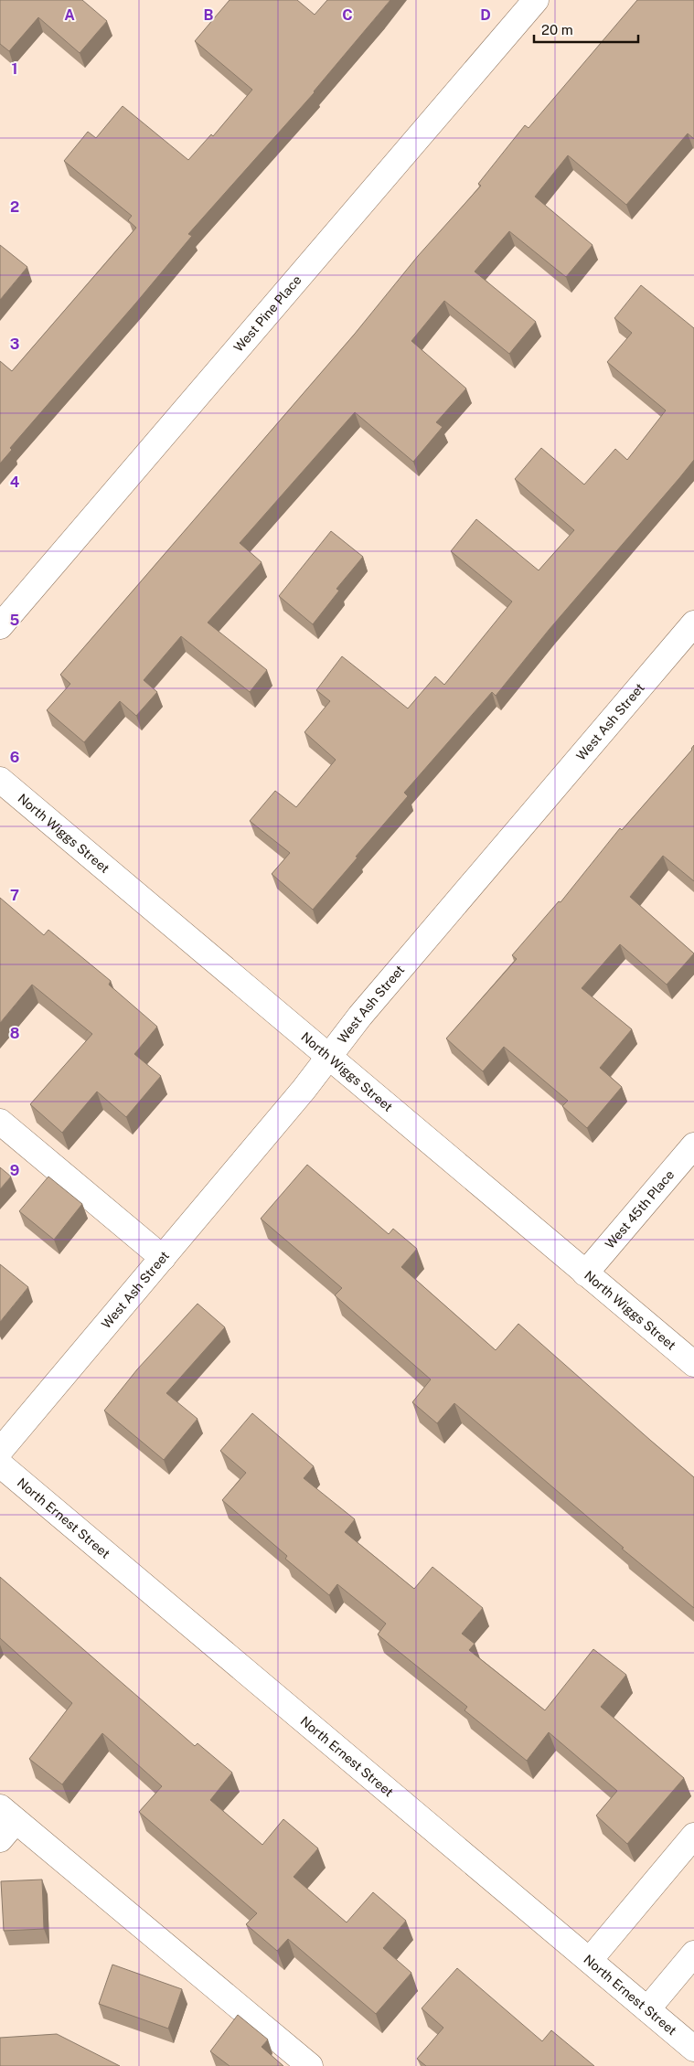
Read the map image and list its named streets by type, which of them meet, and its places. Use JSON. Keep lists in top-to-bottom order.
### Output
{
  "streets": {
    "street": [
      "West Pine Place",
      "West Ash Street",
      "North Wiggs Street",
      "West 45th Place",
      "North Ernest Street"
    ]
  },
  "crossings": [
    ["West Ash Street", "North Wiggs Street"],
    ["North Wiggs Street", "West 45th Place"]
  ],
  "scale_bar": "20 m",
  "grid": {
    "columns": [
      "A",
      "B",
      "C",
      "D"
    ],
    "rows": [
      "1",
      "2",
      "3",
      "4",
      "5",
      "6",
      "7",
      "8",
      "9"
    ]
  }
}
